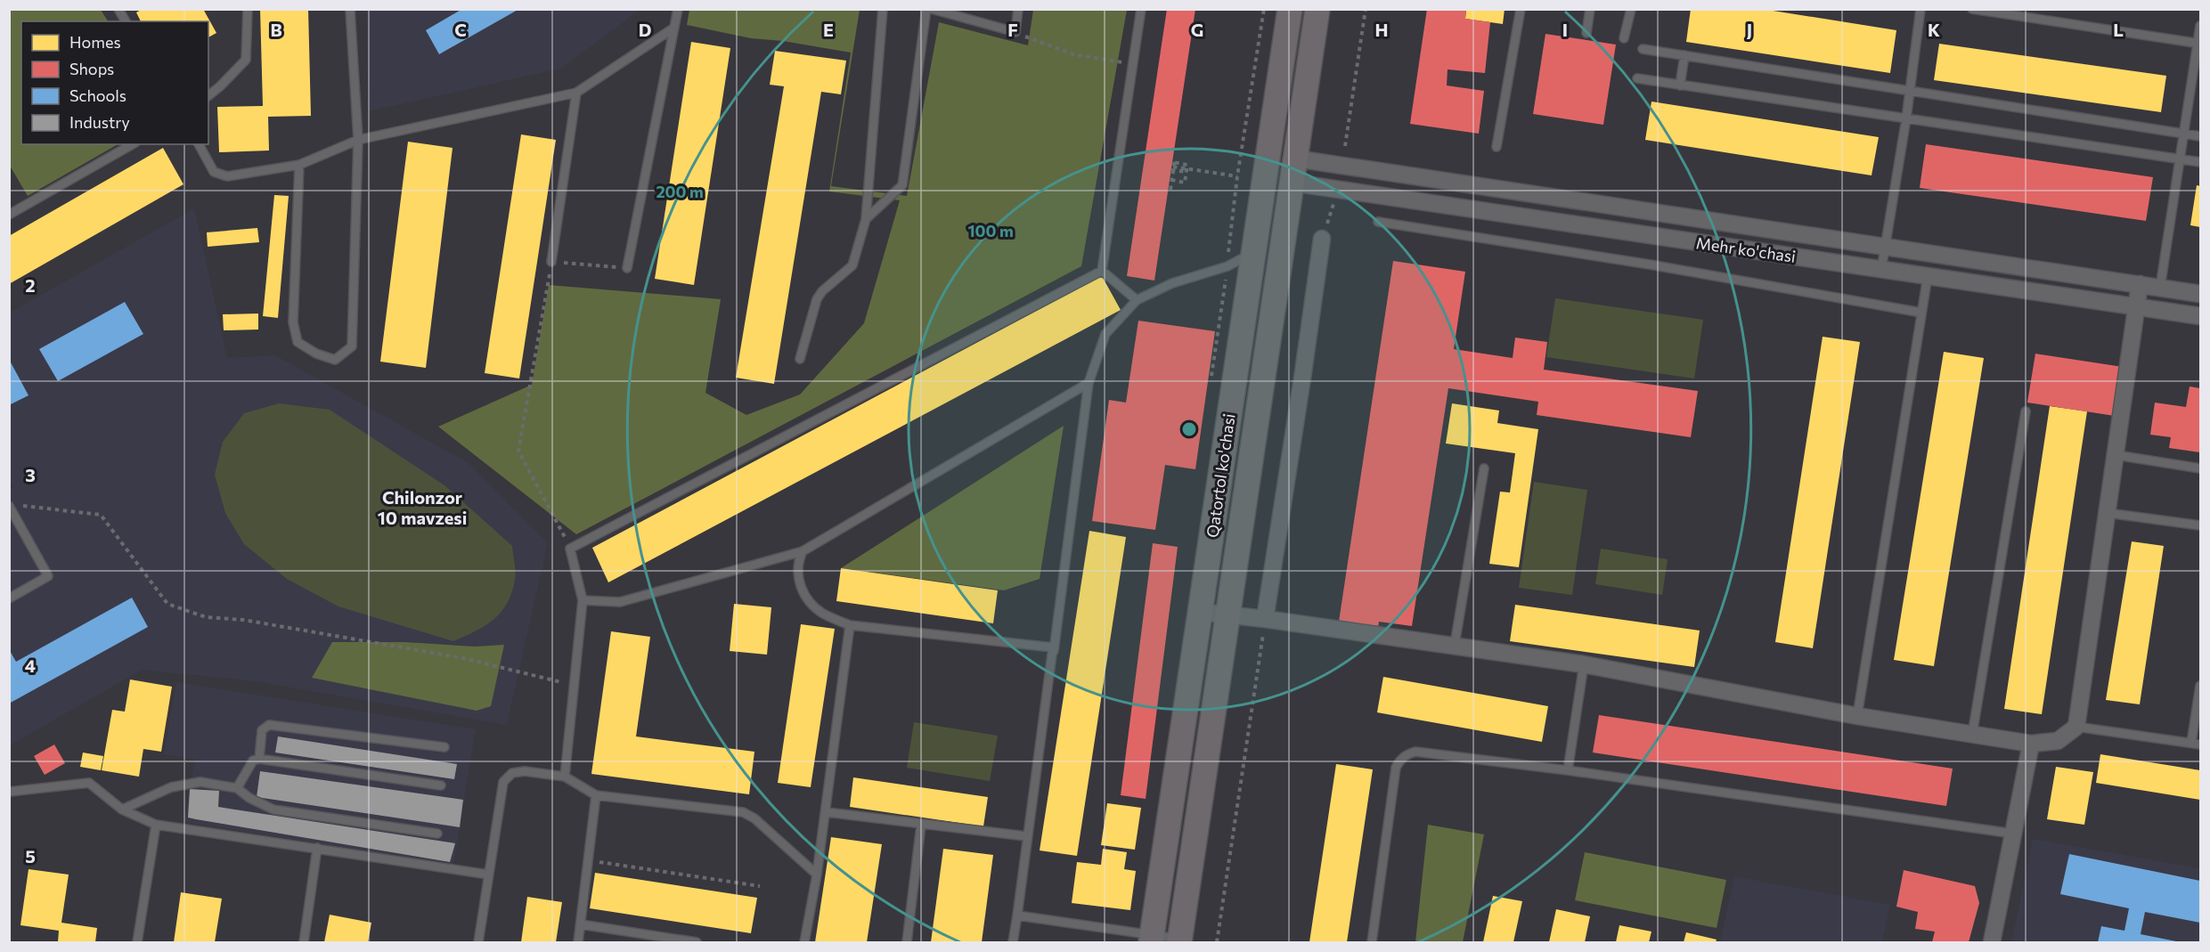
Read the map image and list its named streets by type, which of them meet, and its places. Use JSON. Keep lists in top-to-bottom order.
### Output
{
  "streets": {
    "main road": ["Qatortol ko'chasi"],
    "street": ["Mehr ko'chasi"]
  },
  "crossings": [
    ["Mehr ko'chasi", "Qatortol ko'chasi"]
  ],
  "districts": ["Chilonzor 10 mavzesi"],
  "legend": [
    "Homes",
    "Shops",
    "Schools",
    "Industry"
  ],
  "grid": {
    "columns": [
      "B",
      "C",
      "D",
      "E",
      "F",
      "G",
      "H",
      "I",
      "J",
      "K",
      "L"
    ],
    "rows": [
      "2",
      "3",
      "4",
      "5"
    ]
  },
  "rings": ["200 m", "100 m"]
}
